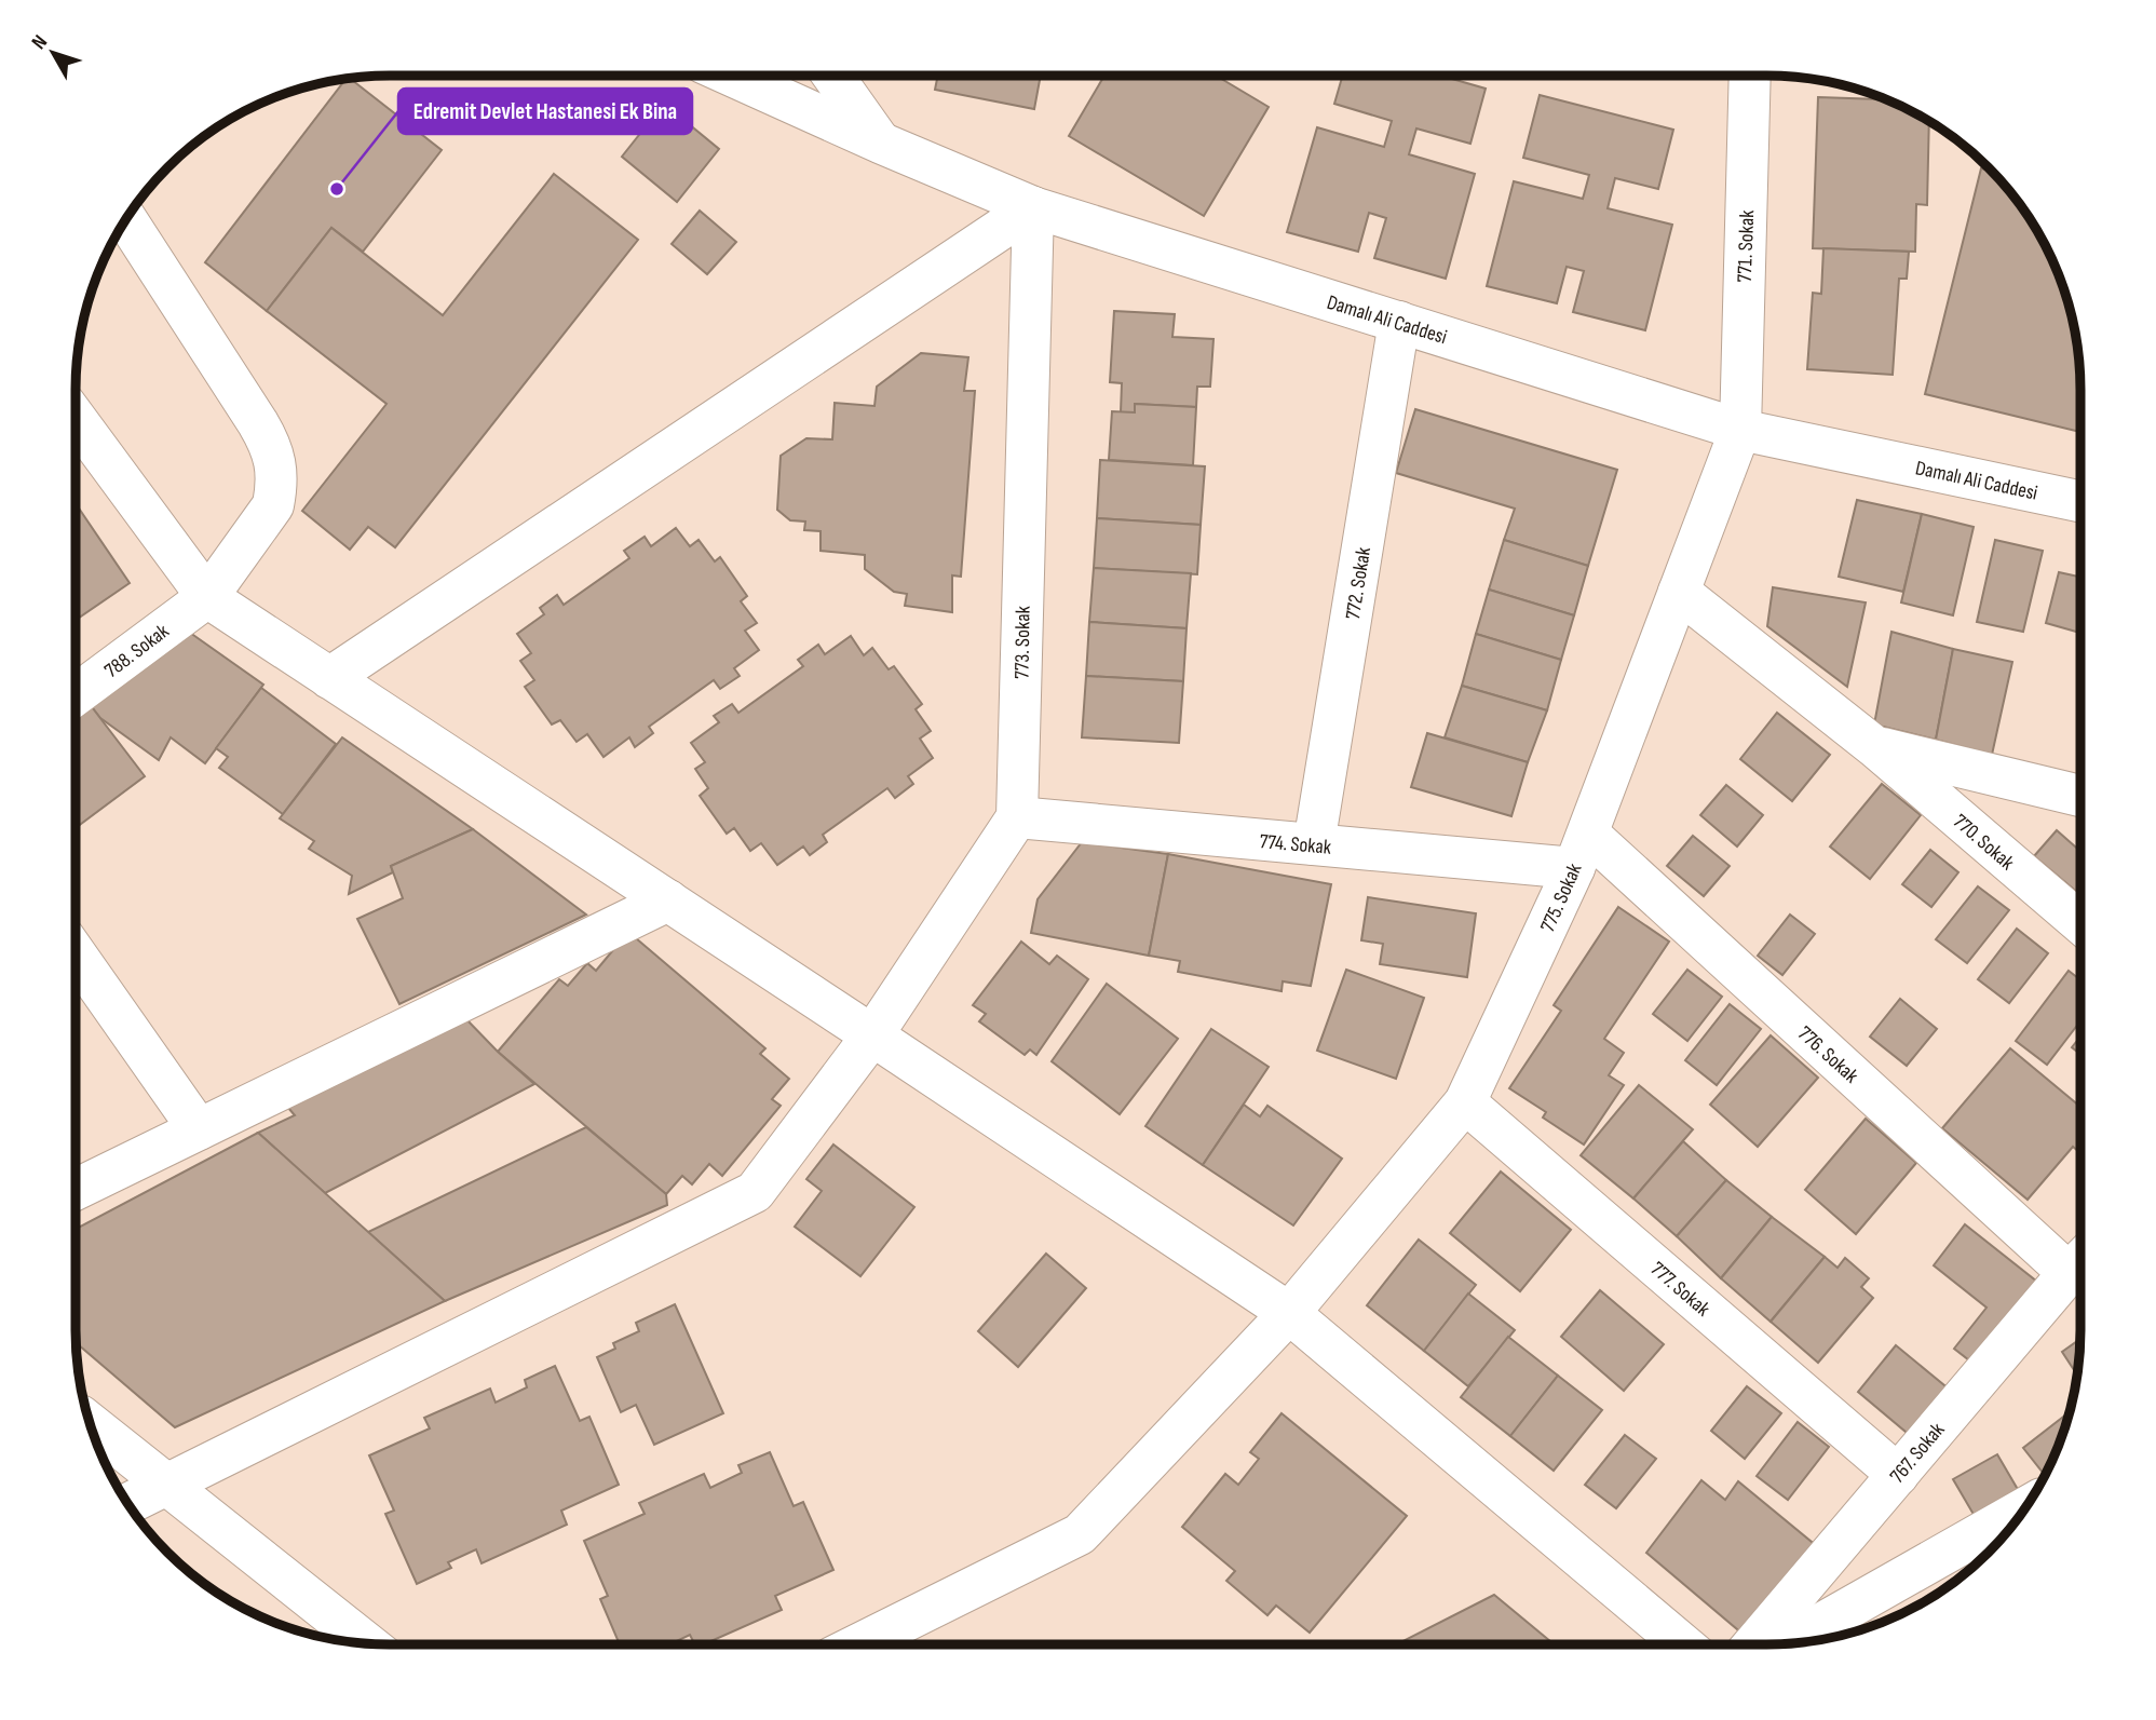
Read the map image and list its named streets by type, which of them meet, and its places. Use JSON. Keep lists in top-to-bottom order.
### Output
{
  "streets": {
    "street": [
      "771. Sokak",
      "Damalı Ali Caddesi",
      "772. Sokak",
      "773. Sokak",
      "788. Sokak",
      "770. Sokak",
      "774. Sokak",
      "775. Sokak",
      "776. Sokak",
      "777. Sokak",
      "767. Sokak"
    ]
  },
  "crossings": [
    ["771. Sokak", "Damalı Ali Caddesi"],
    ["771. Sokak", "775. Sokak"],
    ["Damalı Ali Caddesi", "772. Sokak"],
    ["Damalı Ali Caddesi", "773. Sokak"],
    ["Damalı Ali Caddesi", "775. Sokak"],
    ["772. Sokak", "774. Sokak"],
    ["773. Sokak", "774. Sokak"],
    ["770. Sokak", "775. Sokak"],
    ["774. Sokak", "775. Sokak"],
    ["774. Sokak", "776. Sokak"],
    ["775. Sokak", "776. Sokak"],
    ["775. Sokak", "777. Sokak"],
    ["777. Sokak", "767. Sokak"]
  ],
  "places": ["Edremit Devlet Hastanesi Ek Bina"],
  "north": "top left"
}
